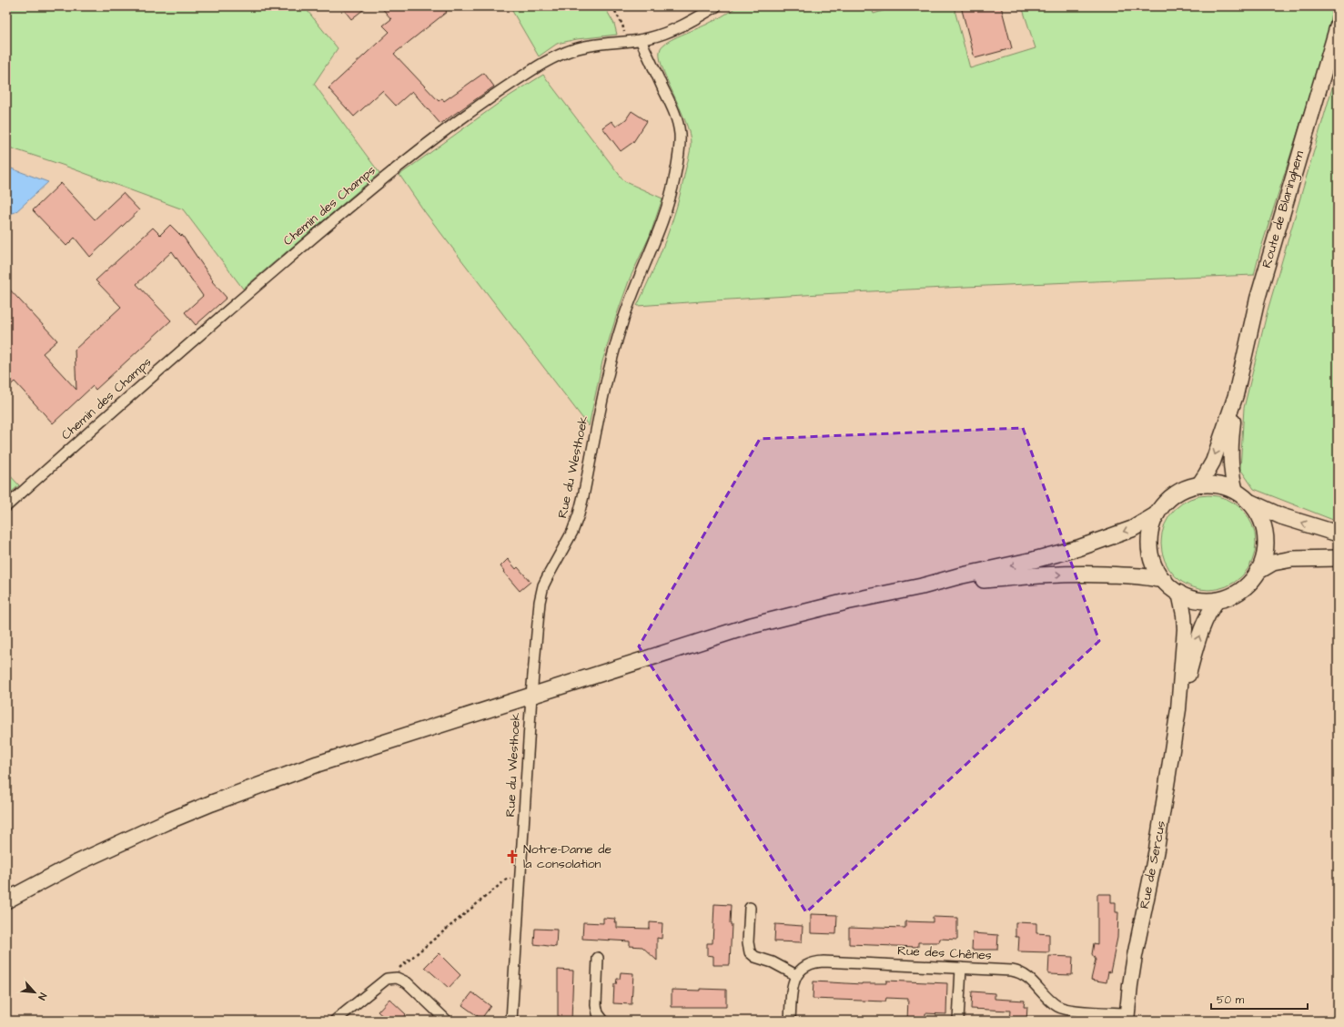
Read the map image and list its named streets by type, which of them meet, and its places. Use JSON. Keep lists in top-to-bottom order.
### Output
{
  "streets": {
    "street": [
      "Chemin des Champs",
      "Route de Blaringhem",
      "Rue du Westhoek",
      "Rue de Sercus",
      "Rue des Chênes"
    ]
  },
  "crossings": [
    ["Chemin des Champs", "Rue du Westhoek"],
    ["Route de Blaringhem", "Rue de Sercus"],
    ["Rue de Sercus", "Rue des Chênes"]
  ],
  "places": {
    "church": ["Notre-Dame de la consolation"]
  },
  "scale_bar": "50 m",
  "north": "bottom right"
}
